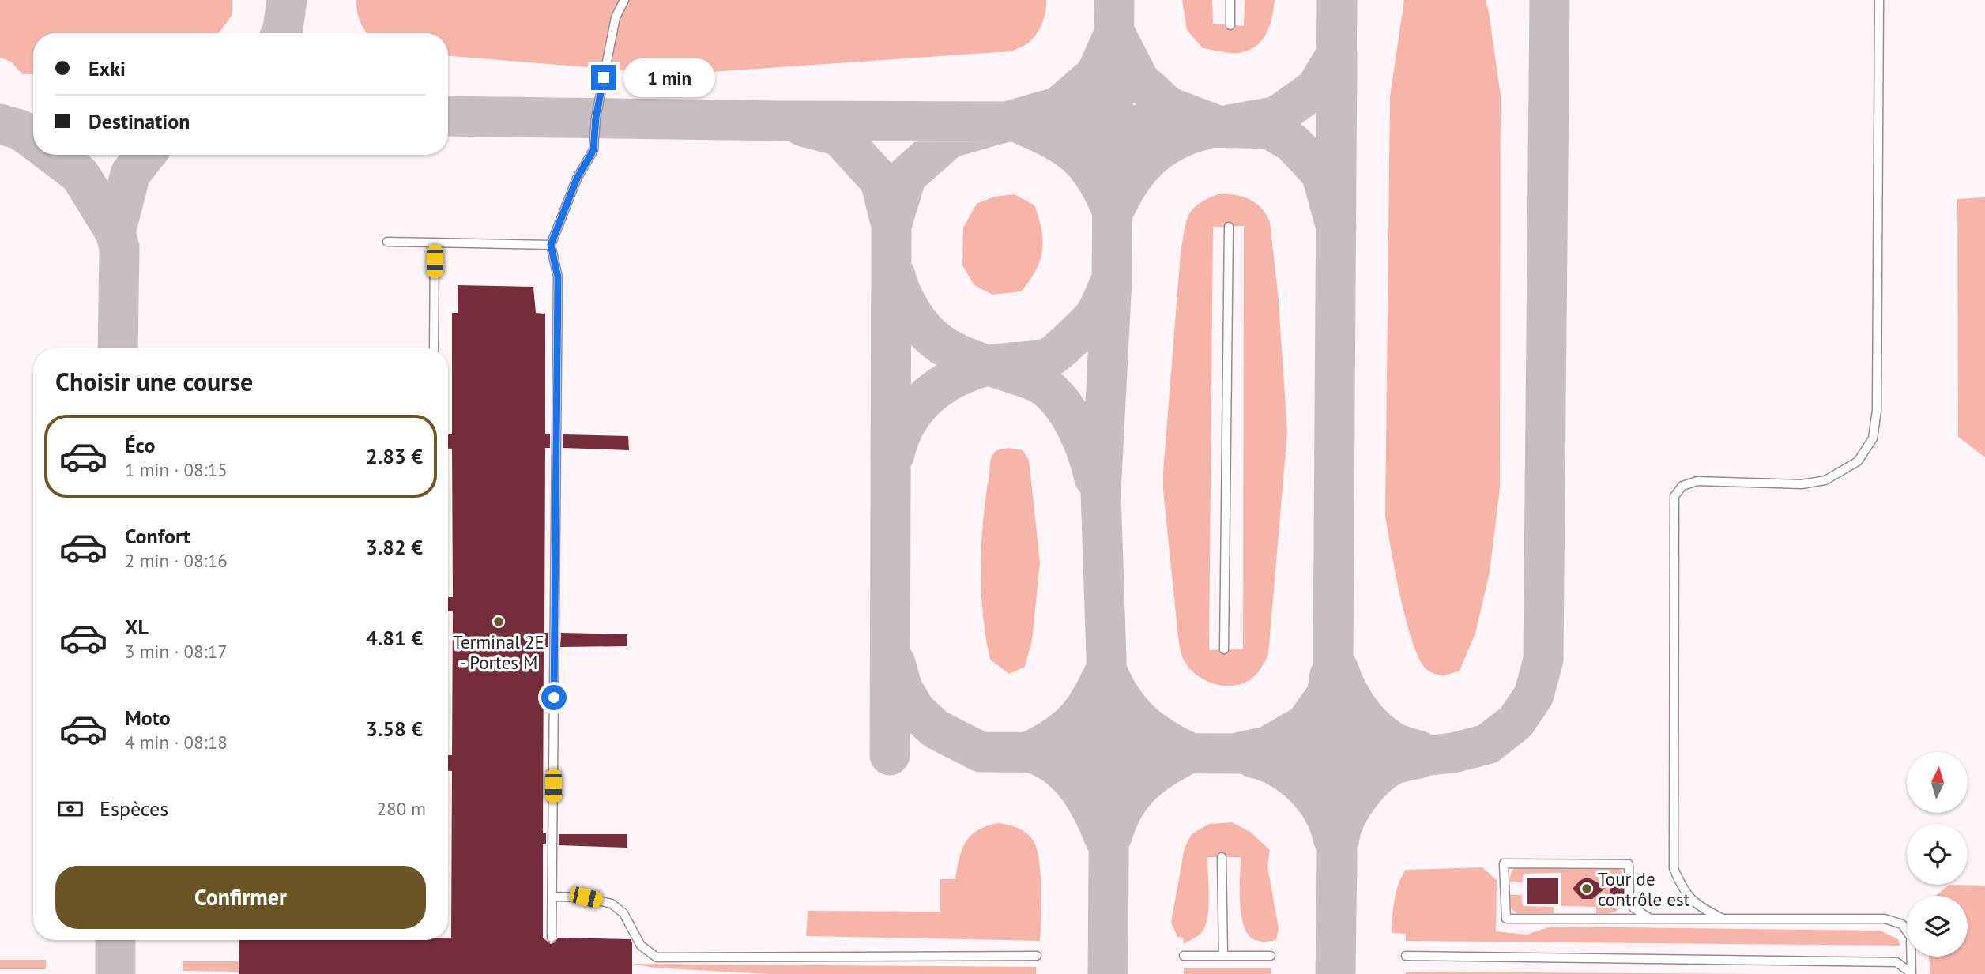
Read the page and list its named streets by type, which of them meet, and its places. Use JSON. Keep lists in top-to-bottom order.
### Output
{
  "places": ["Terminal 2E - Portes M", "Tour de contrôle est"],
  "north": "top",
  "page": {
    "banner": ["Exki", "Destination"],
    "bubble": "1 min",
    "heading": "Choisir une course",
    "list": [
      {
        "name": "Éco",
        "note": "1 min · 08:15",
        "value": "2.83 €"
      },
      {
        "name": "Confort",
        "note": "2 min · 08:16",
        "value": "3.82 €"
      },
      {
        "name": "XL",
        "note": "3 min · 08:17",
        "value": "4.81 €"
      },
      {
        "name": "Moto",
        "note": "4 min · 08:18",
        "value": "3.58 €"
      }
    ],
    "pay": ["Espèces", "280 m"],
    "buttons": "Confirmer"
  }
}
